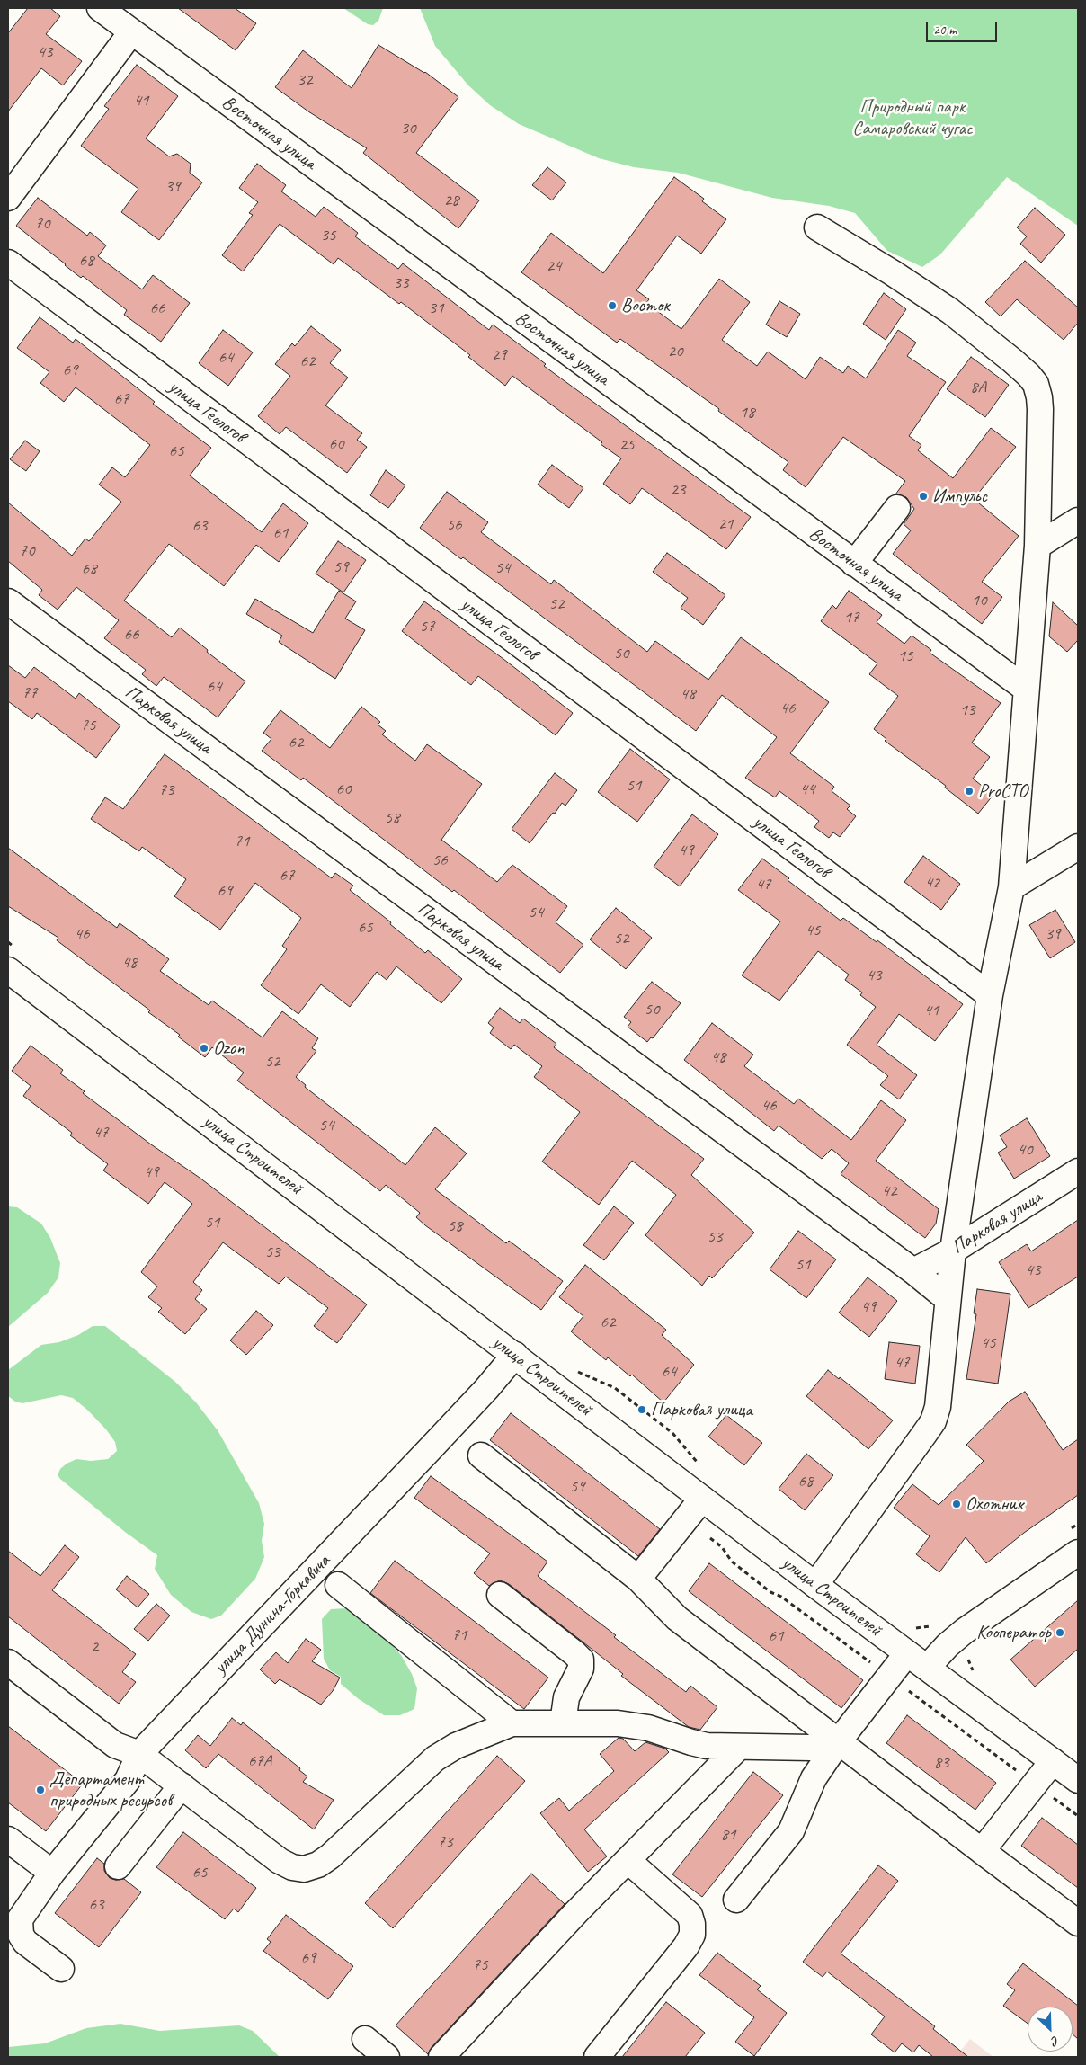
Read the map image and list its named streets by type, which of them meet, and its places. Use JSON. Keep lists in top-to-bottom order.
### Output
{
  "streets": {
    "street": [
      "Восточная улица",
      "улица Геологов",
      "Парковая улица",
      "улица Строителей",
      "улица Дунина-Горкавича"
    ]
  },
  "crossings": [
    ["улица Строителей", "улица Дунина-Горкавича"]
  ],
  "parks": ["Природный парк Самаровский чугас"],
  "places": [
    "Восток",
    "Импульс",
    "ProСТО",
    "Ozon",
    "Парковая улица",
    "Охотник",
    "Кооператор",
    "Департамент природных ресурсов"
  ],
  "house_numbers": [
    "43",
    "32",
    "41",
    "30",
    "39",
    "28",
    "70",
    "35",
    "68",
    "24",
    "33",
    "66",
    "31",
    "20",
    "29",
    "64",
    "62",
    "69",
    "8А",
    "67",
    "18",
    "60",
    "25",
    "65",
    "23",
    "21",
    "56",
    "63",
    "61",
    "70",
    "59",
    "54",
    "68",
    "10",
    "52",
    "17",
    "57",
    "66",
    "50",
    "15",
    "64",
    "77",
    "48",
    "46",
    "13",
    "75",
    "62",
    "51",
    "60",
    "44",
    "73",
    "58",
    "71",
    "49",
    "56",
    "67",
    "42",
    "47",
    "69",
    "54",
    "65",
    "45",
    "46",
    "39",
    "52",
    "48",
    "43",
    "50",
    "41",
    "48",
    "52",
    "46",
    "54",
    "47",
    "40",
    "49",
    "42",
    "51",
    "58",
    "53",
    "53",
    "51",
    "43",
    "49",
    "62",
    "45",
    "47",
    "64",
    "68",
    "59",
    "71",
    "61",
    "2",
    "67А",
    "83",
    "81",
    "73",
    "65",
    "63",
    "69",
    "75"
  ],
  "scale_bar": "20 m",
  "north": "bottom right"
}
